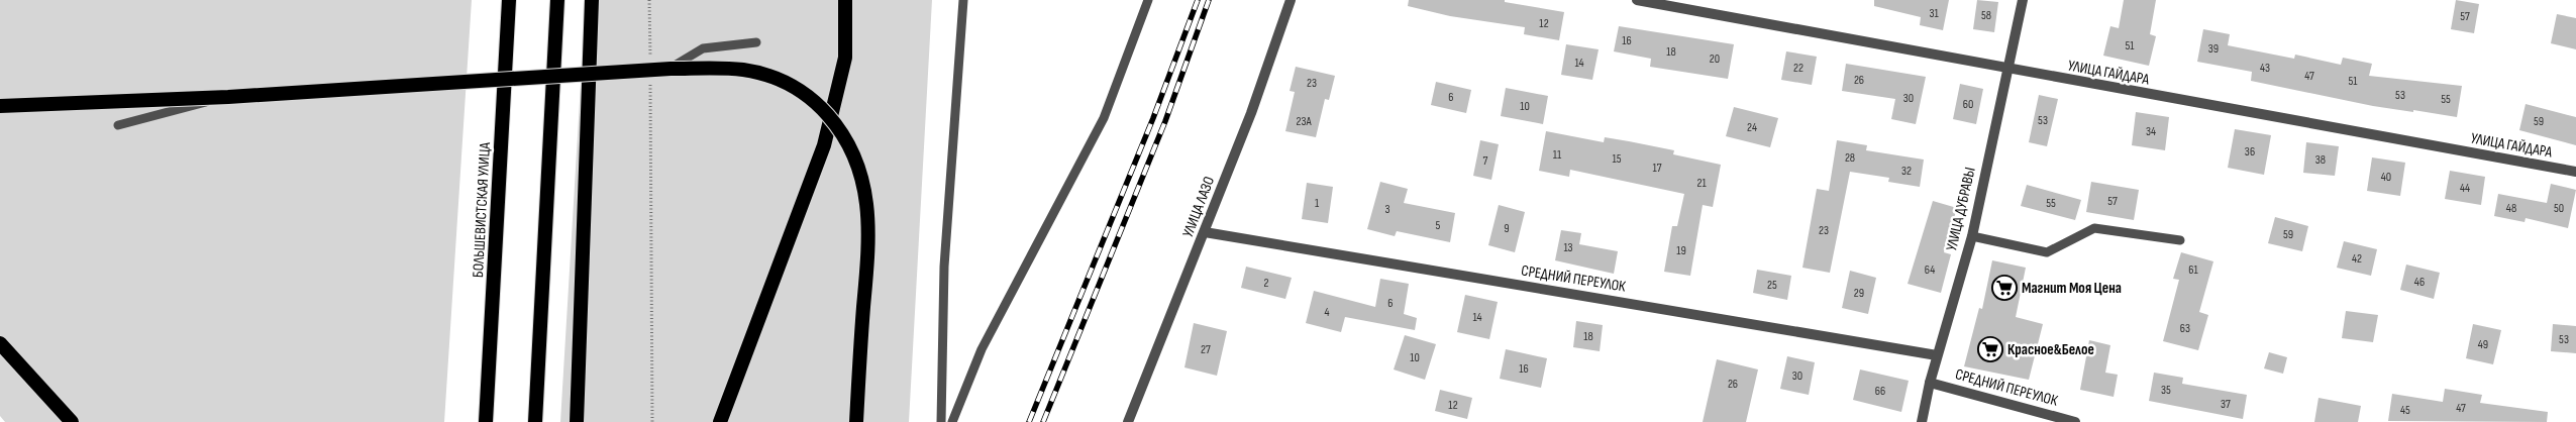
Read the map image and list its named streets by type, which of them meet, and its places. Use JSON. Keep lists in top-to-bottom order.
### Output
{
  "streets": {
    "highway": ["БОЛЬШЕВИСТСКАЯ УЛИЦА"],
    "street": [
      "УЛИЦА ГАЙДАРА",
      "УЛИЦА ЛАЗО",
      "УЛИЦА ДУБРАВЫ",
      "СРЕДНИЙ ПЕРЕУЛОК"
    ]
  },
  "crossings": [
    ["УЛИЦА ГАЙДАРА", "УЛИЦА ДУБРАВЫ"],
    ["УЛИЦА ЛАЗО", "СРЕДНИЙ ПЕРЕУЛОК"],
    ["УЛИЦА ДУБРАВЫ", "СРЕДНИЙ ПЕРЕУЛОК"]
  ],
  "places": {
    "supermarket": ["Магнит Моя Цена", "Красное&Белое"]
  },
  "house_numbers": [
    "31",
    "58",
    "57",
    "12",
    "16",
    "51",
    "39",
    "18",
    "20",
    "14",
    "22",
    "43",
    "47",
    "26",
    "51",
    "23",
    "53",
    "6",
    "30",
    "55",
    "60",
    "10",
    "53",
    "23А",
    "59",
    "24",
    "34",
    "36",
    "11",
    "28",
    "15",
    "38",
    "7",
    "17",
    "32",
    "40",
    "21",
    "44",
    "57",
    "1",
    "55",
    "48",
    "50",
    "3",
    "5",
    "9",
    "23",
    "59",
    "13",
    "19",
    "42",
    "64",
    "61",
    "46",
    "2",
    "25",
    "29",
    "6",
    "4",
    "14",
    "63",
    "18",
    "53",
    "49",
    "27",
    "10",
    "16",
    "30",
    "26",
    "35",
    "66",
    "37",
    "12",
    "47",
    "45"
  ]
}
